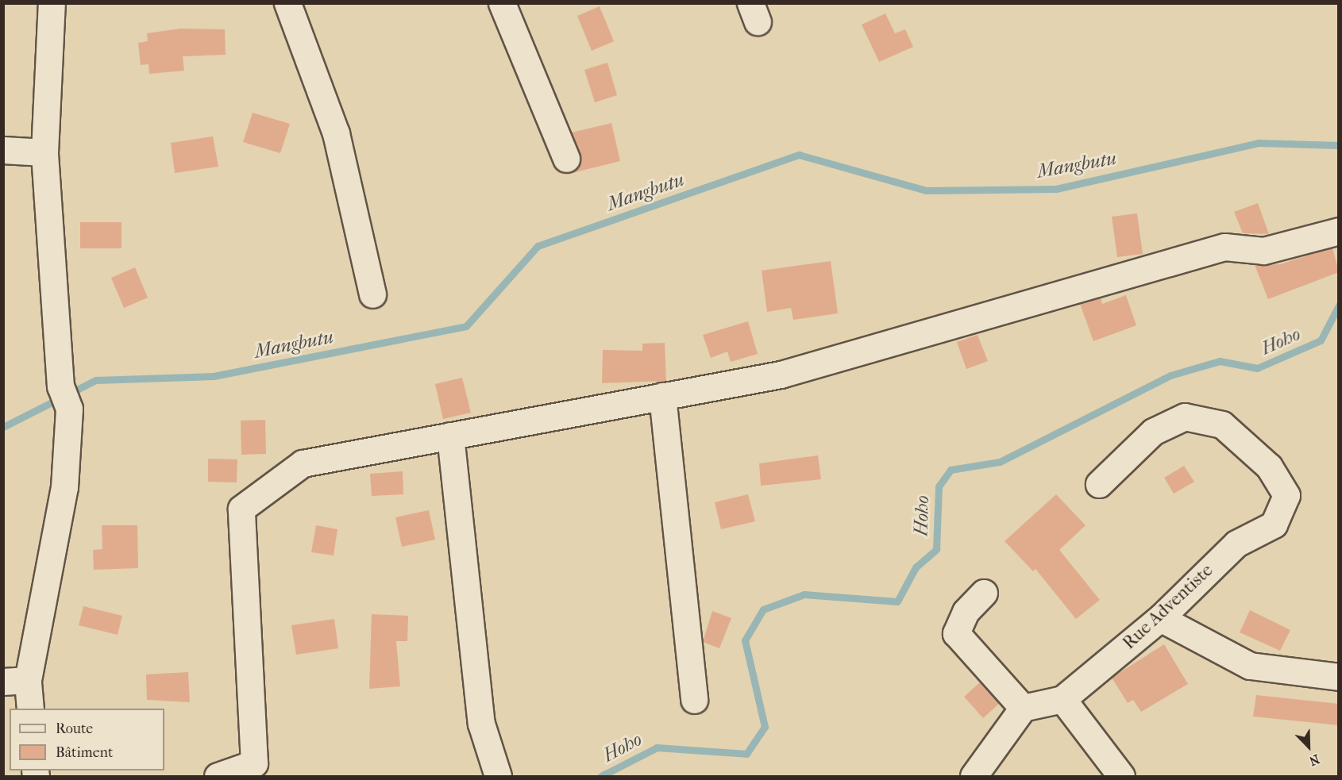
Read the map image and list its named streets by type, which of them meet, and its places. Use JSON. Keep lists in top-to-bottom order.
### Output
{
  "streets": {
    "street": ["Rue Adventiste"]
  },
  "water": ["Mangbutu", "Hoho"],
  "legend": ["Route", "Bâtiment"],
  "north": "bottom right"
}
